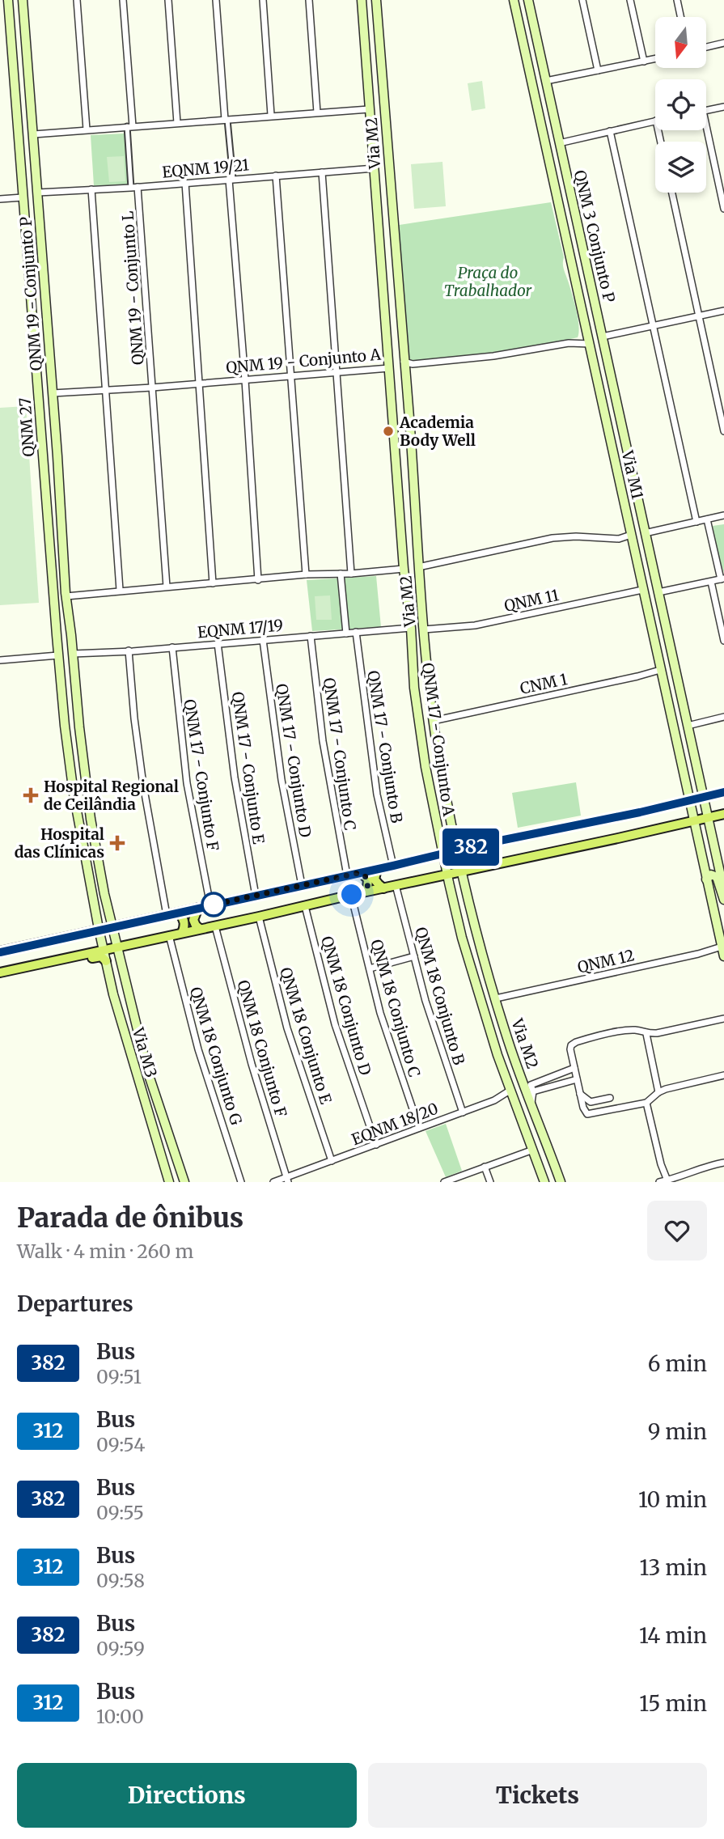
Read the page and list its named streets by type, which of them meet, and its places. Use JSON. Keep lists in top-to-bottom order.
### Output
{
  "streets": {
    "main road": [
      "Via M2",
      "QNM 3 Conjunto P",
      "QNM 19 - Conjunto P",
      "QNM 19 - Conjunto A",
      "QNM 27",
      "Via M1",
      "QNM 17 - Conjunto A",
      "Via M3"
    ],
    "street": [
      "EQNM 19/21",
      "QNM 19 - Conjunto L",
      "QNM 11",
      "EQNM 17/19",
      "CNM 1",
      "QNM 17 - Conjunto B",
      "QNM 17 - Conjunto C",
      "QNM 17 - Conjunto D",
      "QNM 17 - Conjunto E",
      "QNM 17 - Conjunto F",
      "QNM 12",
      "QNM 18 Conjunto B",
      "QNM 18 Conjunto D",
      "QNM 18 Conjunto C",
      "QNM 18 Conjunto E",
      "QNM 18 Conjunto F",
      "QNM 18 Conjunto G",
      "EQNM 18/20"
    ]
  },
  "crossings": [
    ["Via M2", "EQNM 19/21"],
    ["Via M2", "QNM 19 - Conjunto A"],
    ["Via M2", "QNM 11"],
    ["Via M2", "EQNM 17/19"],
    ["Via M2", "CNM 1"],
    ["Via M2", "QNM 17 - Conjunto A"],
    ["Via M2", "QNM 12"],
    ["EQNM 19/21", "QNM 19 - Conjunto L"],
    ["EQNM 19/21", "QNM 19 - Conjunto P"],
    ["QNM 19 - Conjunto L", "QNM 19 - Conjunto A"],
    ["QNM 19 - Conjunto P", "QNM 19 - Conjunto A"],
    ["QNM 27", "Via M3"],
    ["Via M1", "QNM 11"],
    ["Via M1", "CNM 1"],
    ["Via M1", "QNM 12"],
    ["EQNM 17/19", "QNM 17 - Conjunto A"],
    ["EQNM 17/19", "QNM 17 - Conjunto B"],
    ["EQNM 17/19", "QNM 17 - Conjunto C"],
    ["EQNM 17/19", "QNM 17 - Conjunto D"],
    ["EQNM 17/19", "QNM 17 - Conjunto E"],
    ["EQNM 17/19", "QNM 17 - Conjunto F"],
    ["QNM 18 Conjunto B", "EQNM 18/20"],
    ["QNM 18 Conjunto D", "EQNM 18/20"],
    ["QNM 18 Conjunto C", "EQNM 18/20"],
    ["QNM 18 Conjunto E", "EQNM 18/20"],
    ["QNM 18 Conjunto F", "EQNM 18/20"]
  ],
  "parks": ["Praça do Trabalhador"],
  "places": {
    "other": ["Academia Body Well"],
    "health": ["Hospital Regional de Ceilândia", "Hospital das Clínicas"]
  },
  "lines": ["bus line 382"],
  "north": "bottom",
  "page": {
    "on_map": "382",
    "heading": [
      ["Parada de ônibus", "Walk · 4 min · 260 m"],
      "Departures"
    ],
    "list": [
      {
        "mark": "382",
        "name": "Bus",
        "note": "09:51",
        "value": "6 min"
      },
      {
        "mark": "312",
        "name": "Bus",
        "note": "09:54",
        "value": "9 min"
      },
      {
        "mark": "382",
        "name": "Bus",
        "note": "09:55",
        "value": "10 min"
      },
      {
        "mark": "312",
        "name": "Bus",
        "note": "09:58",
        "value": "13 min"
      },
      {
        "mark": "382",
        "name": "Bus",
        "note": "09:59",
        "value": "14 min"
      },
      {
        "mark": "312",
        "name": "Bus",
        "note": "10:00",
        "value": "15 min"
      }
    ],
    "buttons": ["Directions", "Tickets"]
  }
}
